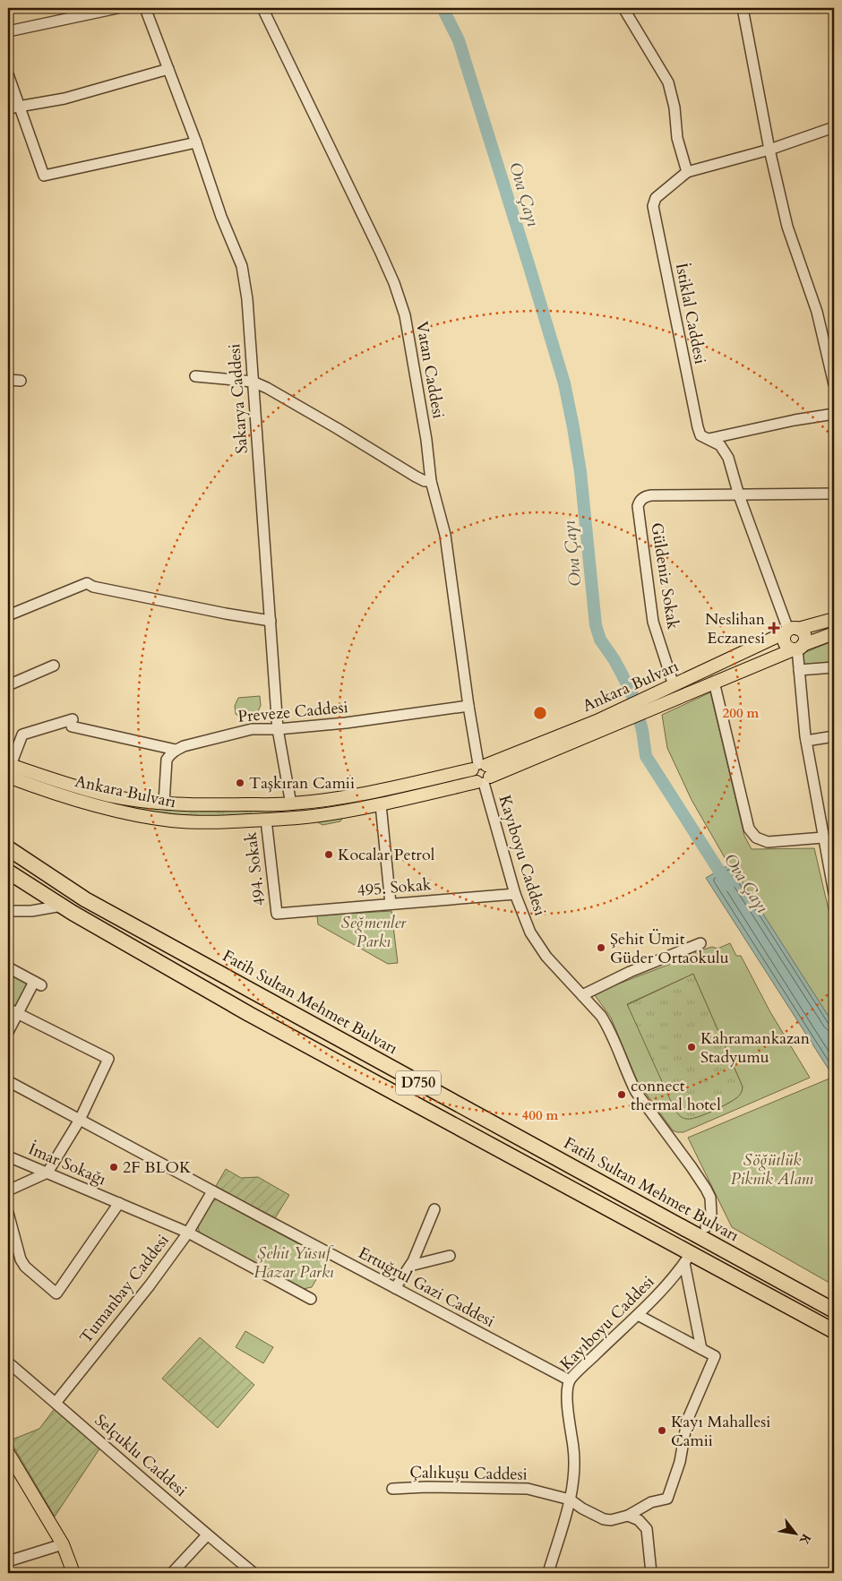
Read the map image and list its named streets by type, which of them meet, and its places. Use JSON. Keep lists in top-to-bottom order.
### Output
{
  "streets": {
    "highway": ["Fatih Sultan Mehmet Bulvarı", "D750"],
    "main road": ["Ankara Bulvarı"],
    "street": [
      "İstiklal Caddesi",
      "Vatan Caddesi",
      "Sakarya Caddesi",
      "Güldeniz Sokak",
      "Preveze Caddesi",
      "Kayıboyu Caddesi",
      "494. Sokak",
      "495. Sokak",
      "İmar Sokağı",
      "Ertuğrul Gazi Caddesi",
      "Tumanbay Caddesi",
      "Selçuklu Caddesi",
      "Çalıkuşu Caddesi"
    ]
  },
  "crossings": [
    ["İstiklal Caddesi", "Güldeniz Sokak"],
    ["İstiklal Caddesi", "Ankara Bulvarı"],
    ["Vatan Caddesi", "Ankara Bulvarı"],
    ["Vatan Caddesi", "Preveze Caddesi"],
    ["Sakarya Caddesi", "Ankara Bulvarı"],
    ["Sakarya Caddesi", "Preveze Caddesi"],
    ["Güldeniz Sokak", "Ankara Bulvarı"],
    ["Ankara Bulvarı", "Kayıboyu Caddesi"],
    ["Ankara Bulvarı", "494. Sokak"],
    ["Kayıboyu Caddesi", "495. Sokak"],
    ["Kayıboyu Caddesi", "Ertuğrul Gazi Caddesi"],
    ["Kayıboyu Caddesi", "Çalıkuşu Caddesi"],
    ["494. Sokak", "495. Sokak"],
    ["İmar Sokağı", "Tumanbay Caddesi"],
    ["Ertuğrul Gazi Caddesi", "Tumanbay Caddesi"],
    ["Tumanbay Caddesi", "Selçuklu Caddesi"]
  ],
  "water": ["Ova Çayı"],
  "parks": ["Seğmenler Parkı", "Söğütlük Piknik Alanı", "Şehit Yusuf Hazar Parkı"],
  "places": {
    "health": ["Neslihan Eczanesi"],
    "other": [
      "Taşkıran Camii",
      "Kocalar Petrol",
      "Şehit Ümit Güder Ortaokulu",
      "Kahramankazan Stadyumu",
      "connect thermal hotel",
      "2F BLOK",
      "Kayı Mahallesi Camii"
    ]
  },
  "north": "bottom right",
  "rings": ["200 m", "400 m"]
}
